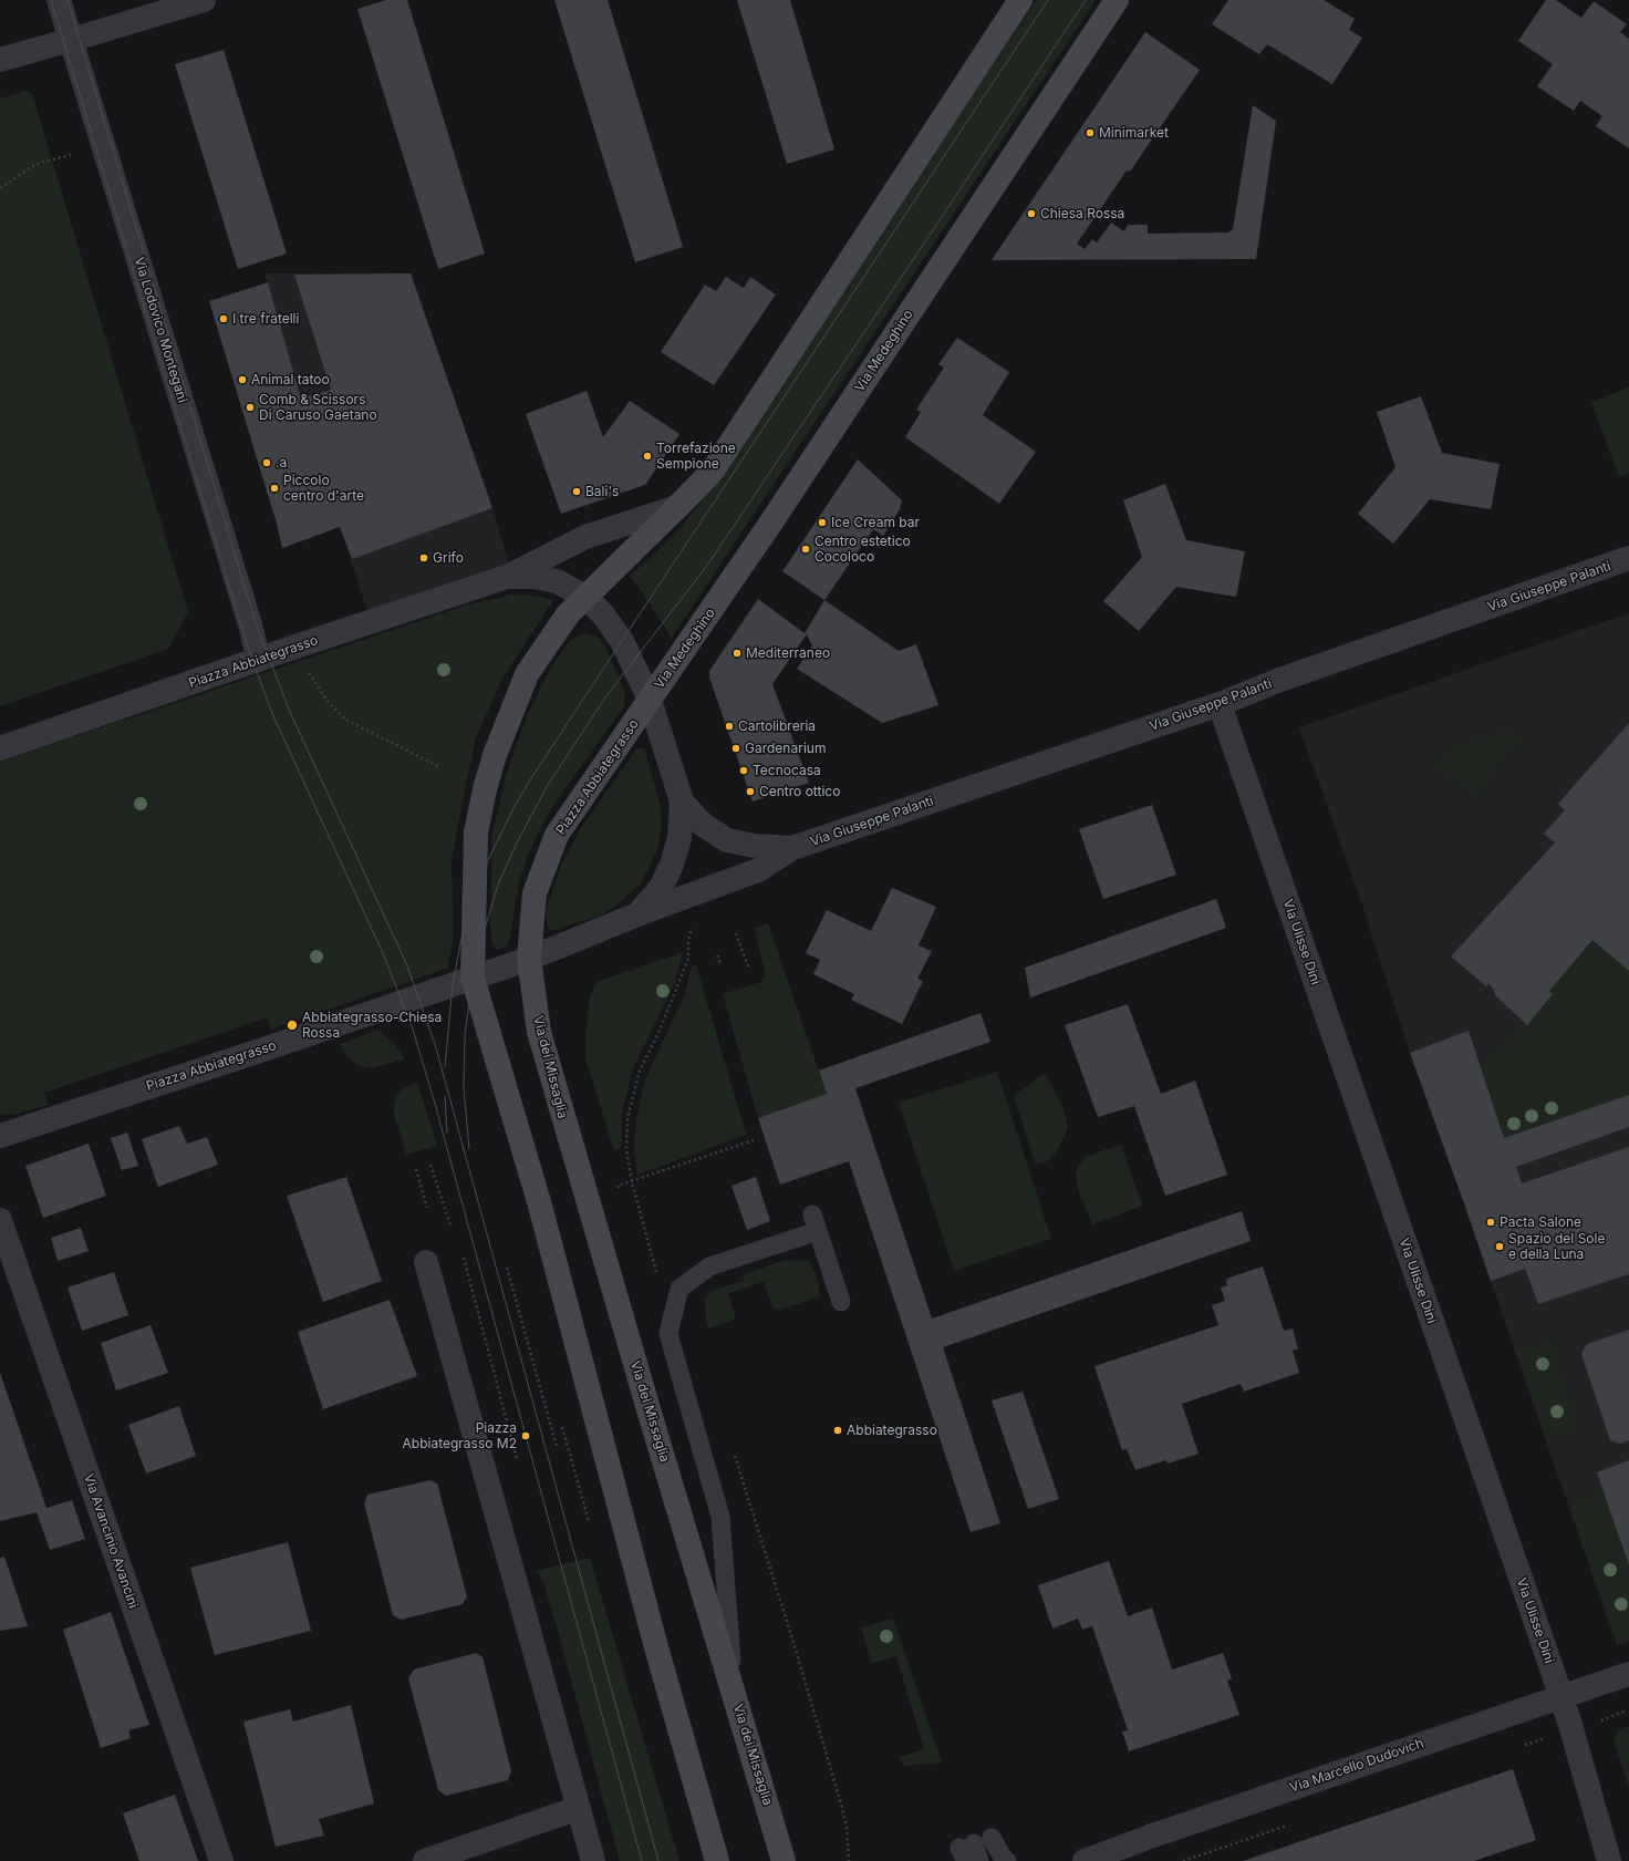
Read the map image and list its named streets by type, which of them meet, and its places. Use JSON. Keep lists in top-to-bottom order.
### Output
{
  "streets": {
    "main road": ["Via Medeghino", "Piazza Abbiategrasso", "Via dei Missaglia"],
    "street": [
      "Via Lodovico Montegani",
      "Via Giuseppe Palanti",
      "Via Ulisse Dini",
      "Via Avancinio Avancini",
      "Via Marcello Dudovich"
    ]
  },
  "crossings": [
    ["Via Lodovico Montegani", "Piazza Abbiategrasso"],
    ["Via Medeghino", "Piazza Abbiategrasso"],
    ["Via Giuseppe Palanti", "Piazza Abbiategrasso"],
    ["Via Giuseppe Palanti", "Via Ulisse Dini"],
    ["Piazza Abbiategrasso", "Via dei Missaglia"],
    ["Via Ulisse Dini", "Via Marcello Dudovich"]
  ],
  "places": [
    "Minimarket",
    "Chiesa Rossa",
    "I tre fratelli",
    "Animal tatoo",
    "Comb & Scissors Di Caruso Gaetano",
    "Torrefazione Sempione",
    ".a",
    "Piccolo centro d'arte",
    "Bali's",
    "Ice Cream bar",
    "Centro estetico Cocoloco",
    "Grifo",
    "Mediterraneo",
    "Cartolibreria",
    "Gardenarium",
    "Tecnocasa",
    "Centro ottico",
    "Abbiategrasso-Chiesa Rossa",
    "Pacta Salone",
    "Spazio del Sole e della Luna",
    "Abbiategrasso",
    "Piazza Abbiategrasso M2"
  ]
}
